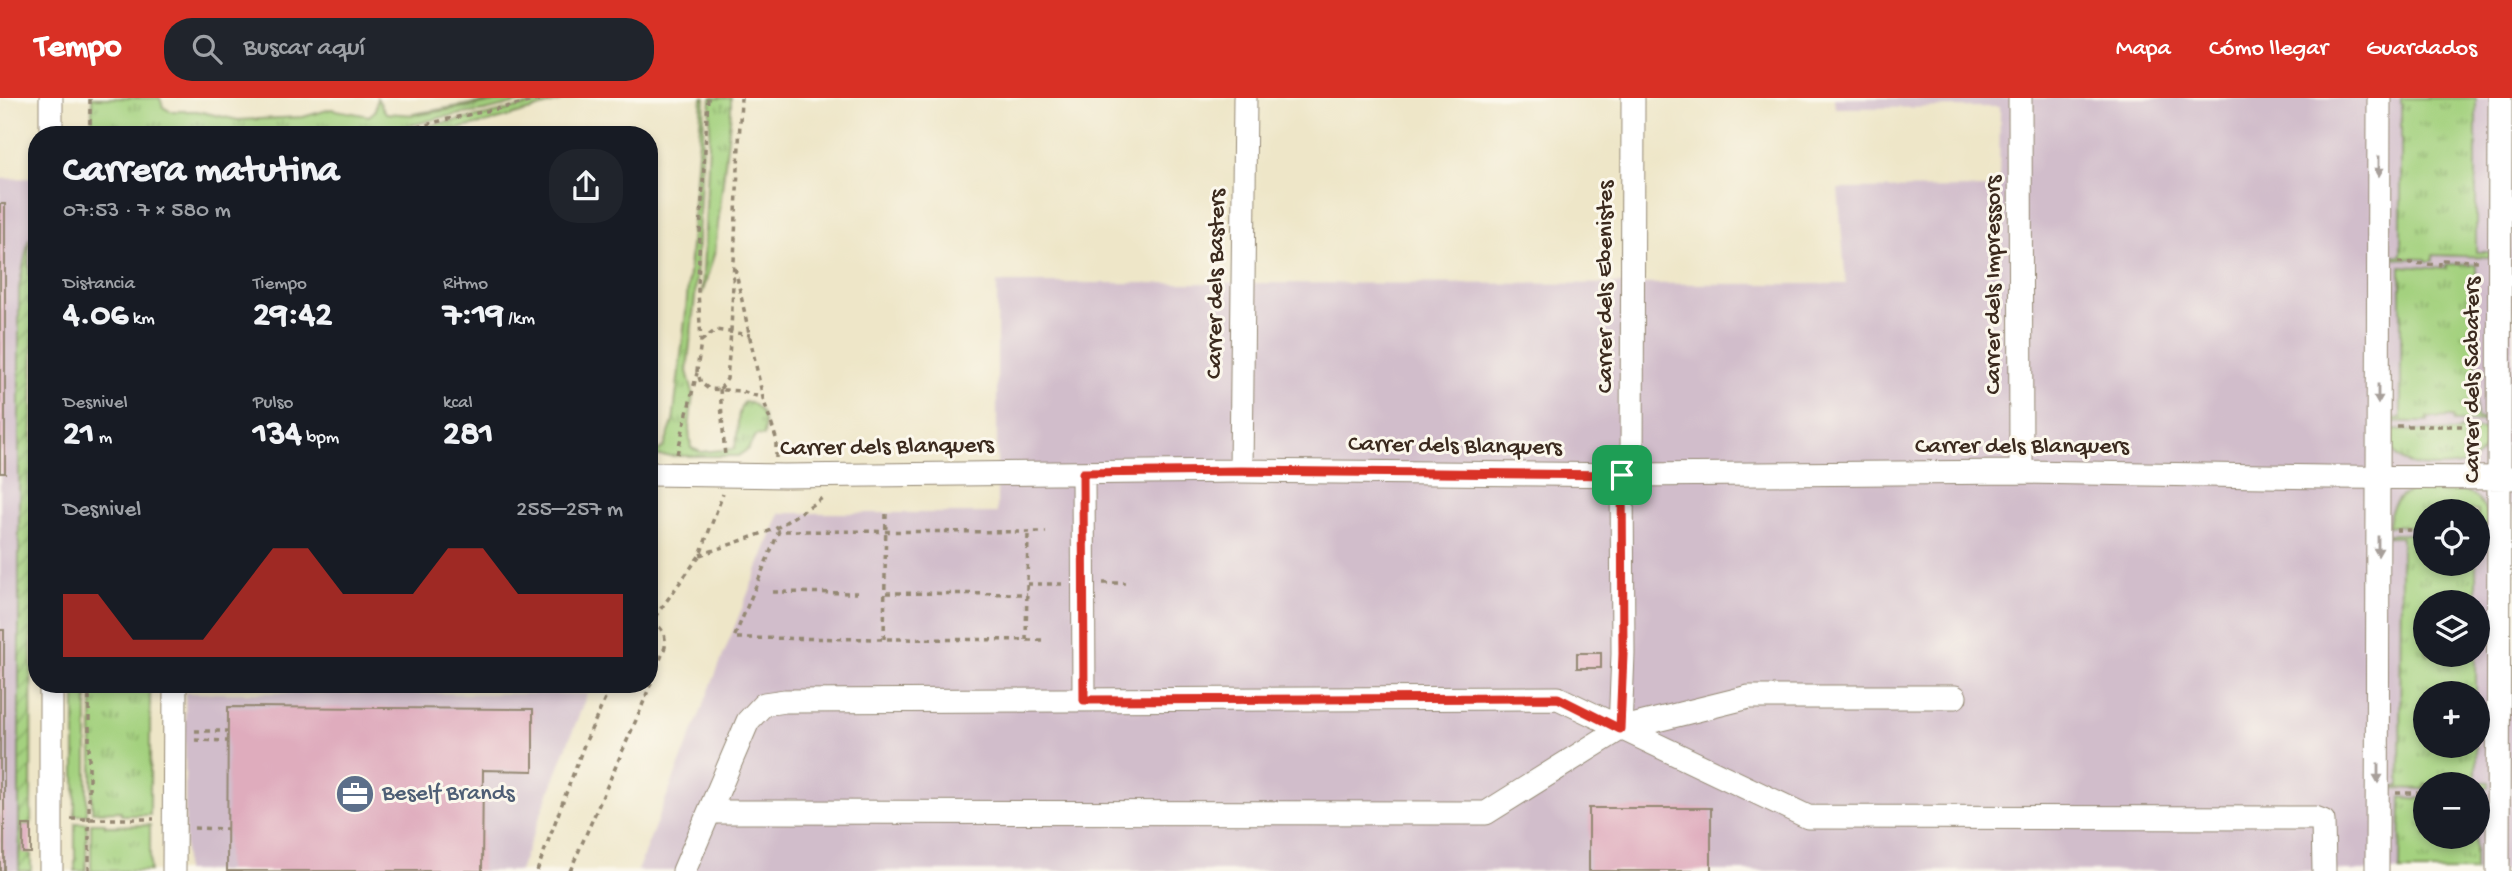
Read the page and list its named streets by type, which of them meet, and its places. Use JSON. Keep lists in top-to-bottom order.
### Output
{
  "streets": {
    "street": [
      "Carrer dels Basters",
      "Carrer dels Impressors",
      "Carrer dels Ebenistes",
      "Carrer dels Sabaters",
      "Carrer dels Blanquers"
    ]
  },
  "crossings": [
    ["Carrer dels Basters", "Carrer dels Blanquers"],
    ["Carrer dels Impressors", "Carrer dels Blanquers"],
    ["Carrer dels Ebenistes", "Carrer dels Blanquers"],
    ["Carrer dels Sabaters", "Carrer dels Blanquers"]
  ],
  "places": {
    "office": ["Beself Brands"]
  },
  "page": {
    "header": "Tempo",
    "search": "Buscar aquí",
    "nav": ["Mapa", "Cómo llegar", "Guardados"],
    "heading": ["Carrera matutina", "07:53 · 7 × 580 m"],
    "stats": [
      ["Distancia", "4.06 km"],
      ["Tiempo", "29:42"],
      ["Ritmo", "7:19 /km"],
      ["Desnivel", "21 m"],
      ["Pulso", "134 bpm"],
      ["kcal", "281"]
    ],
    "chart": ["Desnivel", "255–257 m"],
    "map_buttons": ["+", "−"]
  }
}
